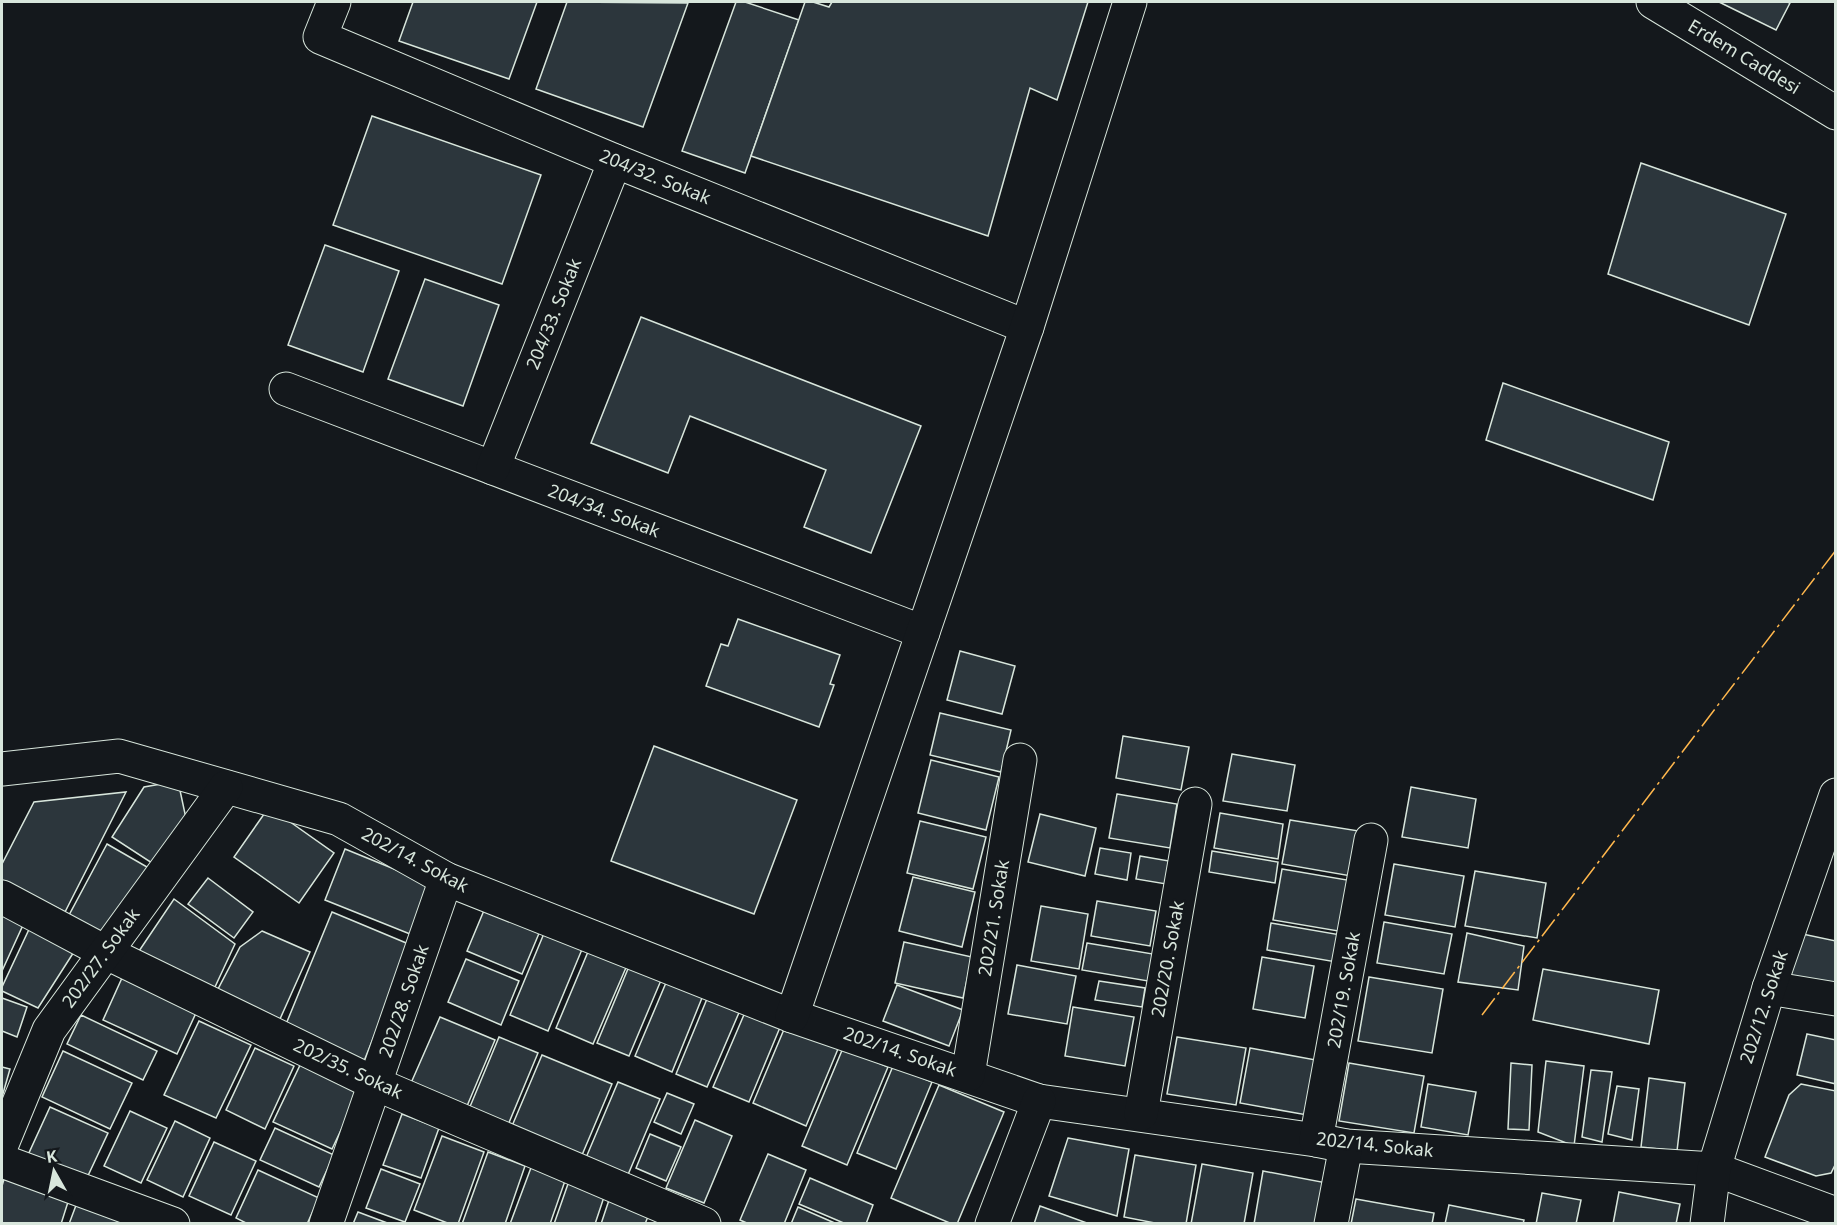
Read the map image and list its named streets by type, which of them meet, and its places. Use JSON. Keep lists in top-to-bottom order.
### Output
{
  "streets": {
    "street": [
      "Erdem Caddesi",
      "204/32. Sokak",
      "204/33. Sokak",
      "204/34. Sokak",
      "202/14. Sokak",
      "202/21. Sokak",
      "202/27. Sokak",
      "202/20. Sokak",
      "202/19. Sokak",
      "202/28. Sokak",
      "202/12. Sokak",
      "202/35. Sokak"
    ]
  },
  "crossings": [
    ["204/32. Sokak", "204/33. Sokak"],
    ["204/33. Sokak", "204/34. Sokak"],
    ["202/14. Sokak", "202/21. Sokak"],
    ["202/14. Sokak", "202/27. Sokak"],
    ["202/14. Sokak", "202/20. Sokak"],
    ["202/14. Sokak", "202/19. Sokak"],
    ["202/14. Sokak", "202/28. Sokak"],
    ["202/14. Sokak", "202/12. Sokak"],
    ["202/27. Sokak", "202/35. Sokak"],
    ["202/28. Sokak", "202/35. Sokak"]
  ],
  "north": "top"
}
